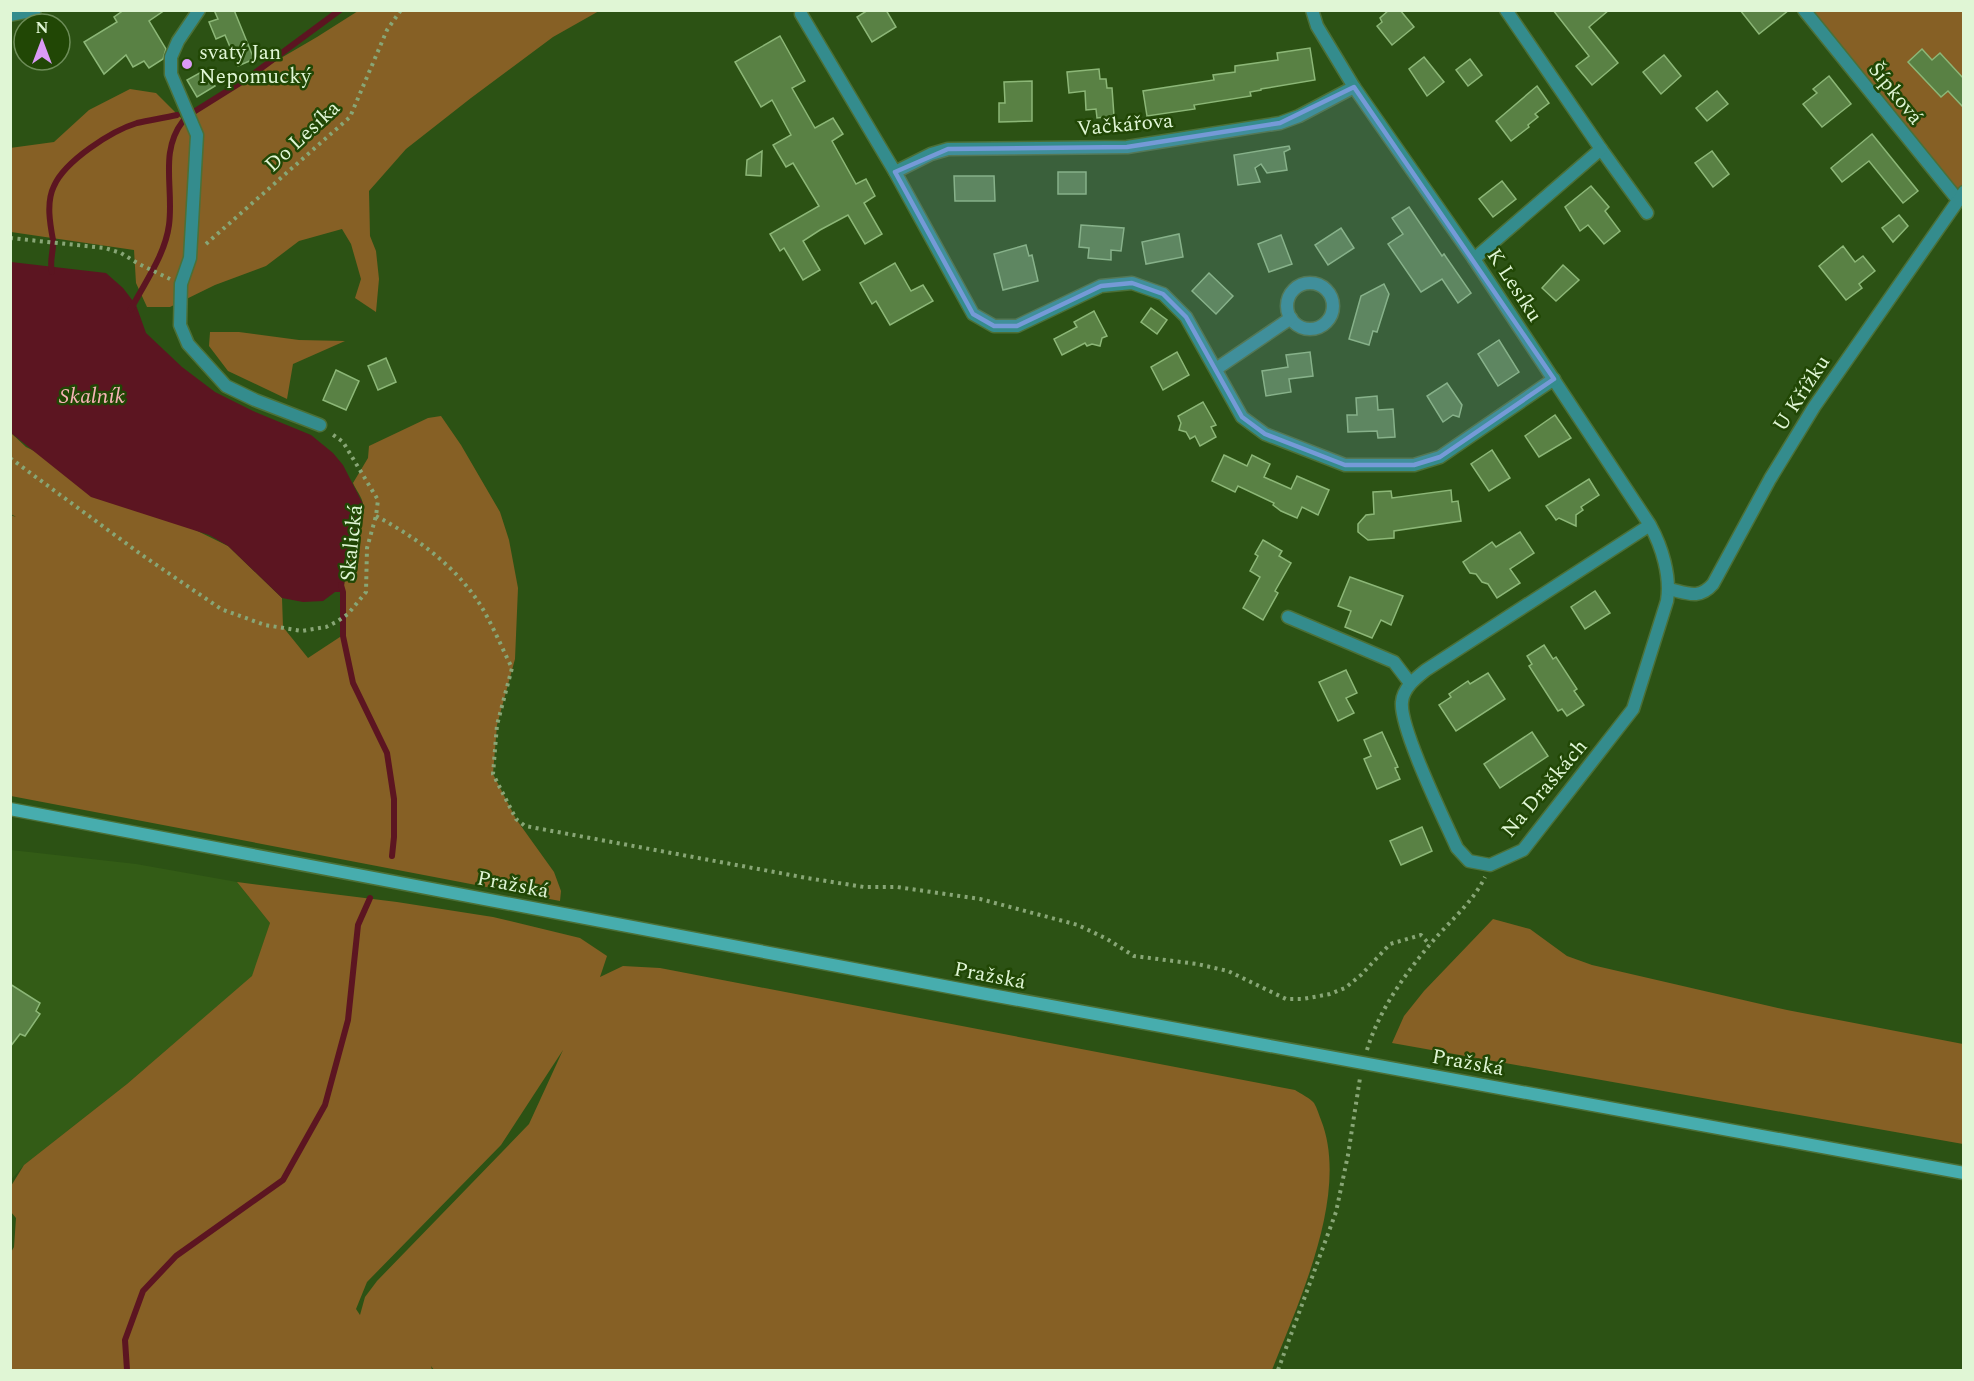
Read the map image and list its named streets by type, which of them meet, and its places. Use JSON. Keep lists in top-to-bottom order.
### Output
{
  "streets": {
    "main road": ["Pražská"],
    "street": [
      "Šípková",
      "Vačkářova",
      "K Lesíku",
      "U Křížku",
      "Na Draškách"
    ],
    "path": ["Do Lesíka", "Skalická"]
  },
  "crossings": [
    ["Šípková", "U Křížku"],
    ["Vačkářova", "K Lesíku"],
    ["K Lesíku", "U Křížku"],
    ["K Lesíku", "Na Draškách"],
    ["U Křížku", "Na Draškách"]
  ],
  "water": ["Skalník"],
  "places": ["svatý Jan Nepomucký"],
  "north": "top"
}
